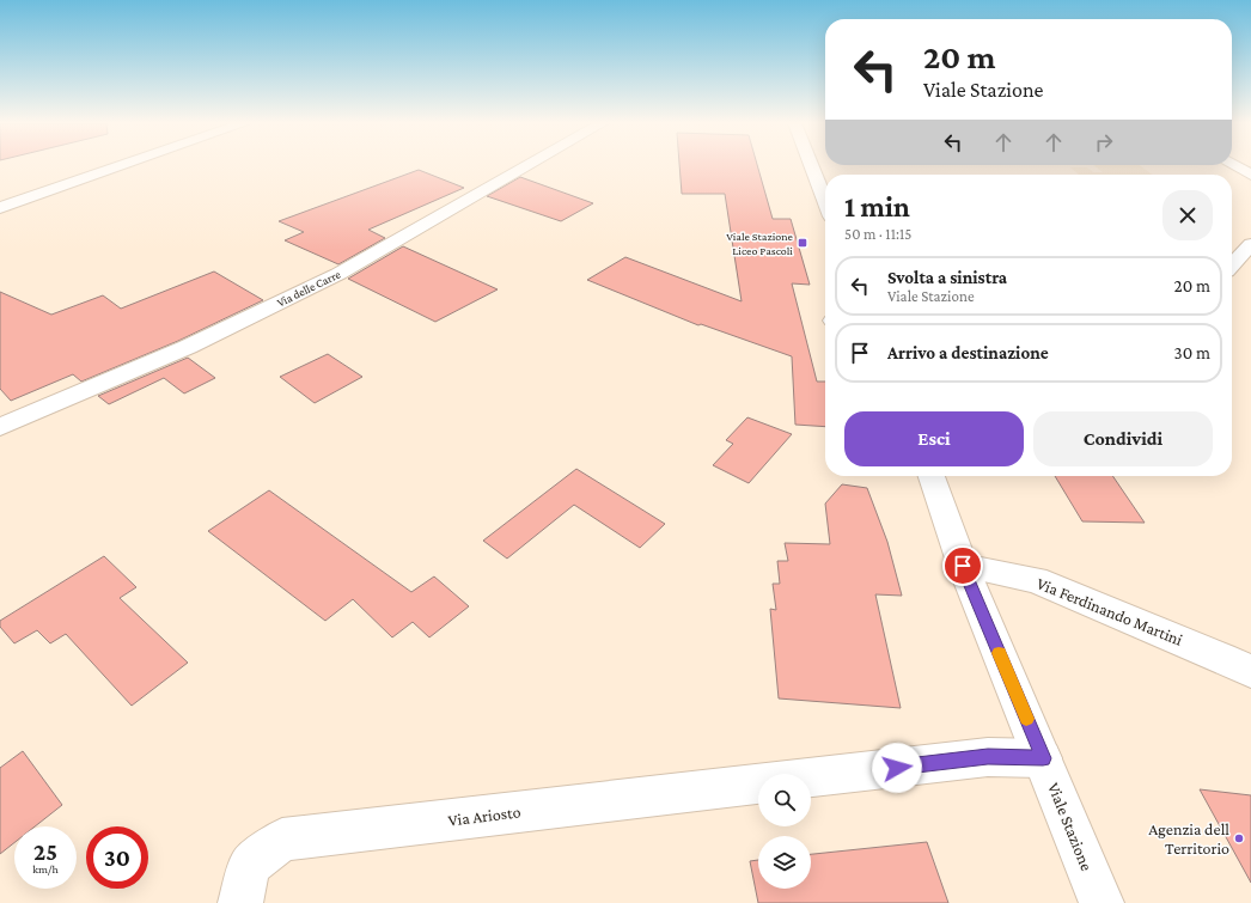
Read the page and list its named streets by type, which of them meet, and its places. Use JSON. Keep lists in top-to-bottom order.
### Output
{
  "streets": {
    "street": [
      "Via delle Carre",
      "Via Ferdinando Martini",
      "Via Ariosto",
      "Viale Stazione"
    ]
  },
  "crossings": [
    ["Via Ferdinando Martini", "Viale Stazione"],
    ["Via Ariosto", "Viale Stazione"]
  ],
  "places": {
    "transit": ["Viale Stazione Liceo Pascoli"],
    "other": ["Agenzia dell Territorio"]
  },
  "page": {
    "turn": ["20 m", "Viale Stazione"],
    "heading": ["1 min", "50 m · 11:15"],
    "list": [
      {
        "name": "Svolta a sinistra",
        "note": "Viale Stazione",
        "value": "20 m"
      },
      {
        "name": "Arrivo a destinazione",
        "value": "30 m"
      }
    ],
    "buttons": ["Esci", "Condividi"],
    "speed": "25 km/h",
    "limit": "30"
  }
}
